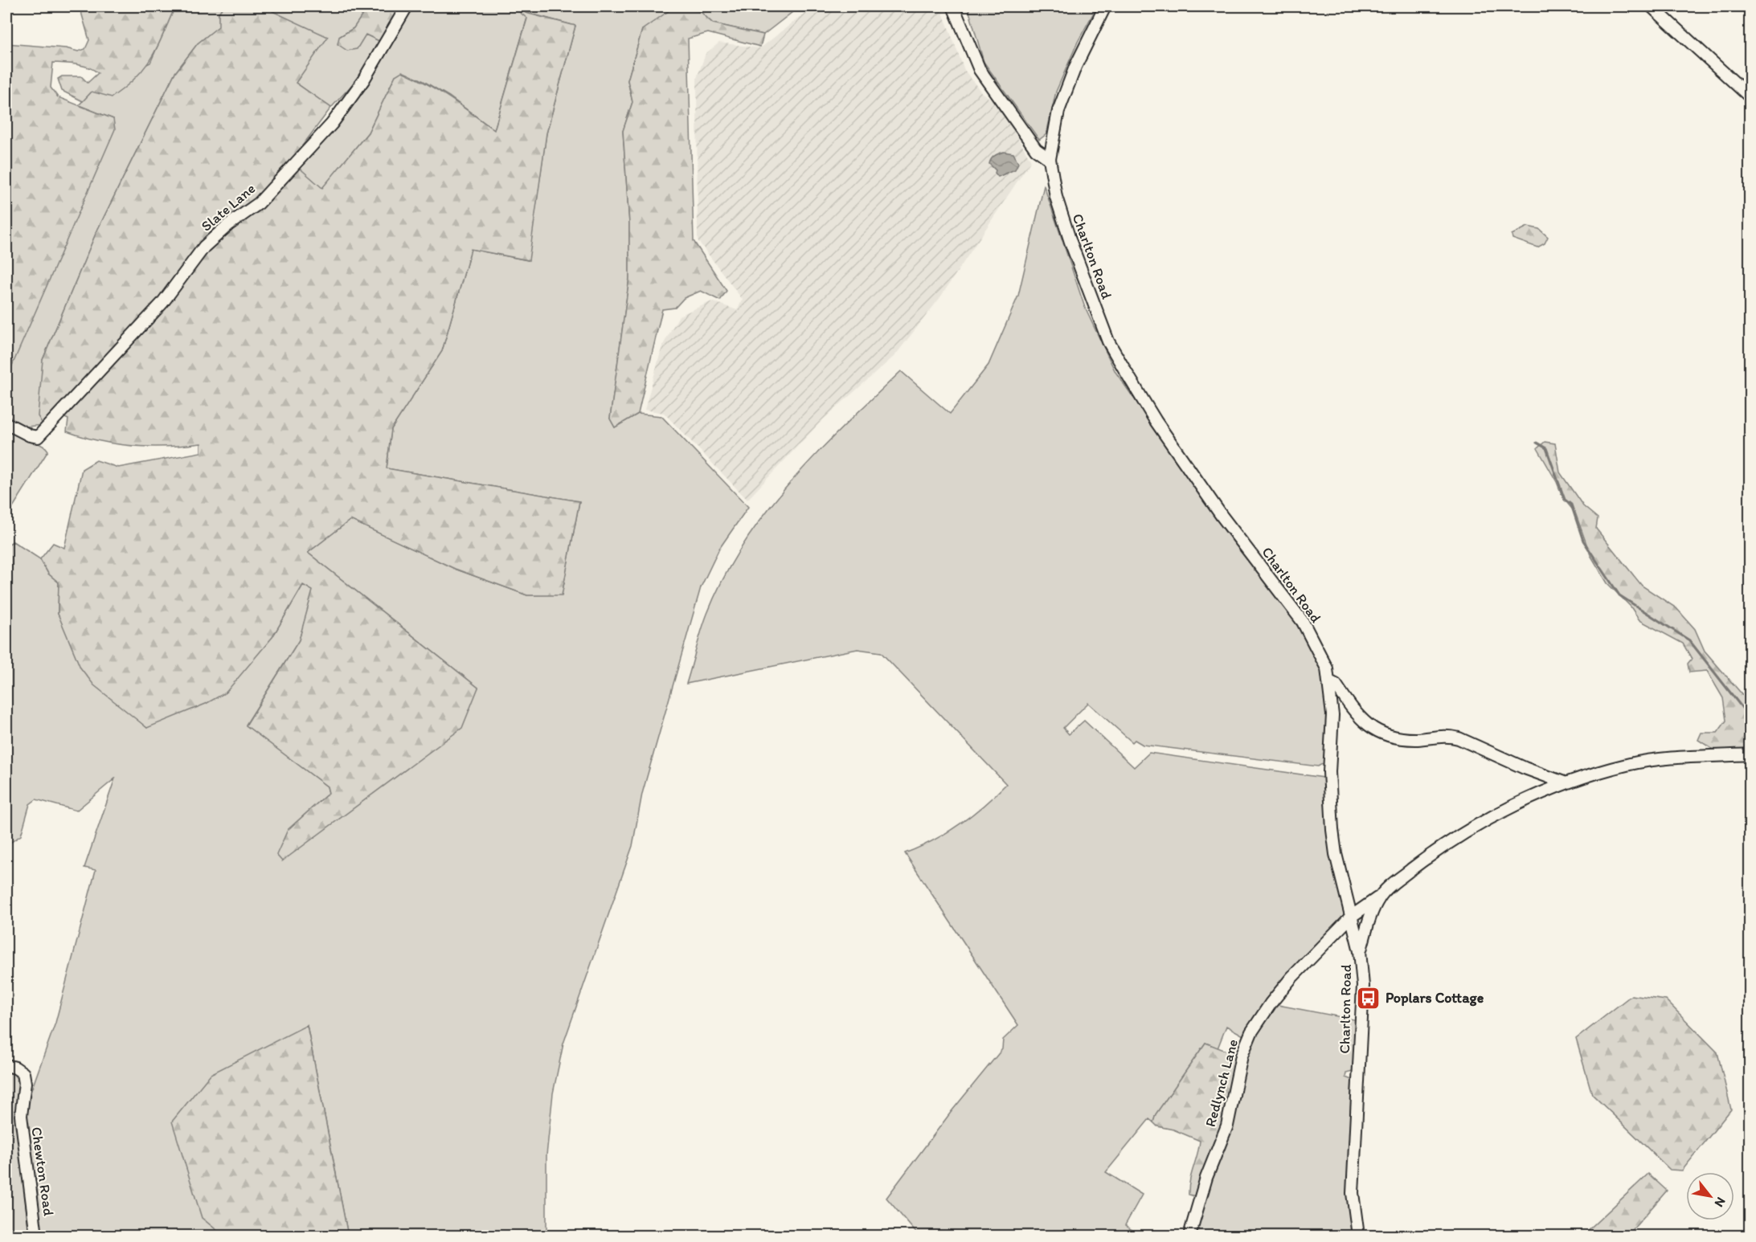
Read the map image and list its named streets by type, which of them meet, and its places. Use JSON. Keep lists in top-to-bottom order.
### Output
{
  "streets": {
    "street": [
      "Slate Lane",
      "Charlton Road",
      "Redlynch Lane",
      "Chewton Road"
    ]
  },
  "crossings": [
    ["Charlton Road", "Redlynch Lane"]
  ],
  "places": {
    "bus stop": ["Poplars Cottage"]
  },
  "north": "bottom right"
}
